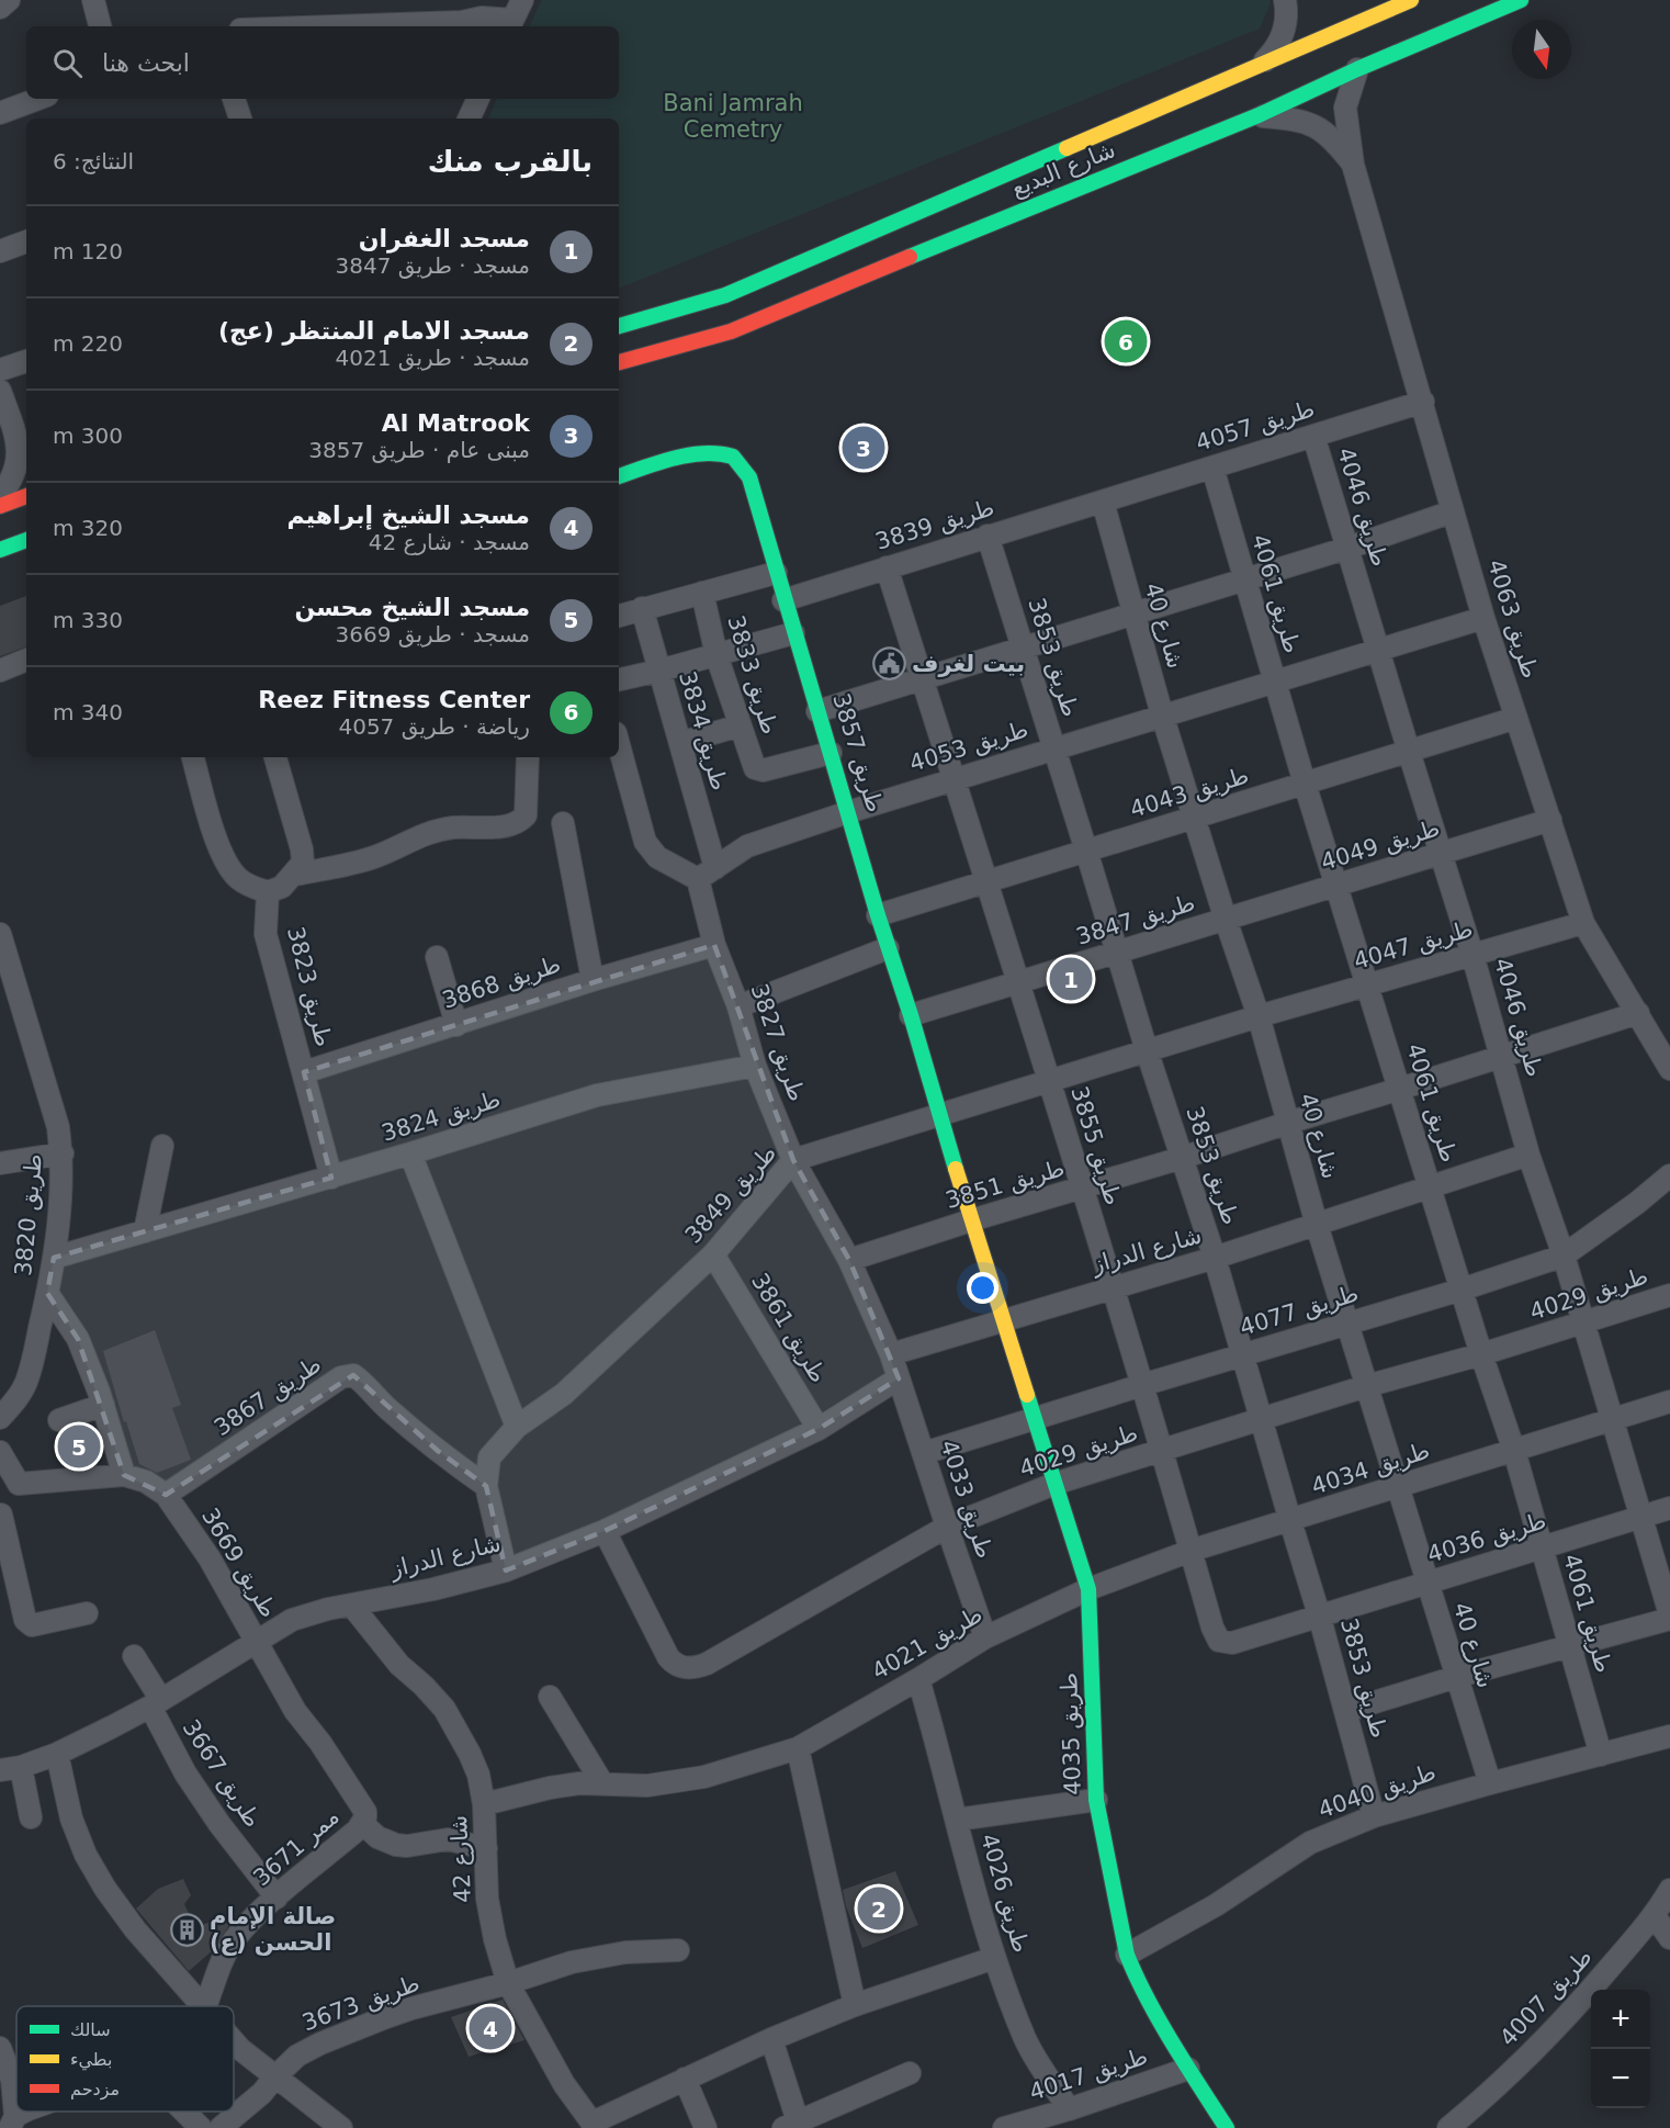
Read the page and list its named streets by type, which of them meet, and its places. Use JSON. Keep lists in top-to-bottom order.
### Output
{
  "streets": {
    "street": [
      "شارع البديع",
      "طريق 4057",
      "طريق 4046",
      "طريق 3839",
      "طريق 4061",
      "طريق 4063",
      "شارع 40",
      "طريق 3853",
      "طريق 3833",
      "طريق 3834",
      "طريق 4053",
      "طريق 3857",
      "طريق 4043",
      "طريق 4049",
      "طريق 3847",
      "طريق 4047",
      "طريق 3868",
      "طريق 3823",
      "طريق 3827",
      "طريق 3824",
      "طريق 3855",
      "طريق 3851",
      "طريق 3849",
      "طريق 3820",
      "شارع الدراز",
      "طريق 4029",
      "طريق 4077",
      "طريق 3861",
      "طريق 3867",
      "طريق 4034",
      "طريق 4033",
      "طريق 4036",
      "طريق 3669",
      "طريق 4021",
      "طريق 4035",
      "طريق 3667",
      "طريق 4040",
      "ممر 3671",
      "شارع 42",
      "طريق 4026",
      "طريق 4007",
      "طريق 3673",
      "طريق 4017"
    ]
  },
  "crossings": [
    ["شارع البديع", "طريق 4063"],
    ["طريق 4057", "طريق 4046"],
    ["طريق 4057", "طريق 3839"],
    ["طريق 4057", "طريق 4061"],
    ["طريق 4057", "طريق 4063"],
    ["طريق 4057", "شارع 40"],
    ["طريق 4046", "طريق 4053"],
    ["طريق 4046", "طريق 4043"],
    ["طريق 4046", "طريق 4049"],
    ["طريق 4046", "طريق 4047"],
    ["طريق 4046", "طريق 3851"],
    ["طريق 4046", "شارع الدراز"],
    ["طريق 4046", "طريق 4029"],
    ["طريق 4046", "طريق 4077"],
    ["طريق 4046", "طريق 4034"],
    ["طريق 4046", "طريق 4036"],
    ["طريق 3839", "شارع 40"],
    ["طريق 3839", "طريق 3853"],
    ["طريق 3839", "طريق 3857"],
    ["طريق 3839", "طريق 3855"],
    ["طريق 4061", "طريق 4053"],
    ["طريق 4061", "طريق 4043"],
    ["طريق 4061", "طريق 4049"],
    ["طريق 4061", "طريق 4047"],
    ["طريق 4061", "طريق 3851"],
    ["طريق 4061", "شارع الدراز"],
    ["طريق 4061", "طريق 4029"],
    ["طريق 4061", "طريق 4077"],
    ["طريق 4061", "طريق 4034"],
    ["طريق 4061", "طريق 4036"],
    ["طريق 4061", "طريق 4040"],
    ["طريق 4063", "طريق 4053"],
    ["طريق 4063", "طريق 4043"],
    ["طريق 4063", "طريق 4049"],
    ["طريق 4063", "طريق 4047"],
    ["طريق 4063", "طريق 3851"],
    ["شارع 40", "طريق 4053"],
    ["شارع 40", "طريق 4043"],
    ["شارع 40", "طريق 4049"],
    ["شارع 40", "طريق 3847"],
    ["شارع 40", "طريق 4047"],
    ["شارع 40", "طريق 3851"],
    ["شارع 40", "طريق 3849"],
    ["شارع 40", "شارع الدراز"],
    ["شارع 40", "طريق 4029"],
    ["شارع 40", "طريق 4077"],
    ["شارع 40", "طريق 4034"],
    ["شارع 40", "طريق 4036"],
    ["شارع 40", "طريق 4040"],
    ["طريق 3853", "طريق 4053"],
    ["طريق 3853", "طريق 4043"],
    ["طريق 3853", "طريق 3847"],
    ["طريق 3853", "طريق 3855"],
    ["طريق 3853", "طريق 3851"],
    ["طريق 3853", "طريق 3849"],
    ["طريق 3853", "شارع الدراز"],
    ["طريق 3853", "طريق 4029"],
    ["طريق 3853", "طريق 4077"],
    ["طريق 3853", "طريق 4034"],
    ["طريق 3853", "طريق 4036"],
    ["طريق 3853", "طريق 4040"],
    ["طريق 3833", "طريق 3834"],
    ["طريق 3834", "طريق 4053"],
    ["طريق 3834", "طريق 3857"],
    ["طريق 3834", "طريق 3827"],
    ["طريق 4053", "طريق 3857"],
    ["طريق 4053", "طريق 3827"],
    ["طريق 4053", "طريق 3855"],
    ["طريق 3857", "طريق 4043"],
    ["طريق 3857", "طريق 3847"],
    ["طريق 3857", "طريق 3851"],
    ["طريق 3857", "طريق 3849"],
    ["طريق 3857", "شارع الدراز"],
    ["طريق 3857", "طريق 4035"],
    ["طريق 4043", "طريق 3855"],
    ["طريق 4049", "طريق 3847"],
    ["طريق 3847", "طريق 3855"],
    ["طريق 4047", "طريق 3849"],
    ["طريق 3868", "طريق 3823"],
    ["طريق 3868", "طريق 3827"],
    ["طريق 3823", "طريق 3824"],
    ["طريق 3827", "طريق 3824"],
    ["طريق 3827", "طريق 3851"],
    ["طريق 3827", "طريق 3849"],
    ["طريق 3827", "شارع الدراز"],
    ["طريق 3827", "طريق 4033"],
    ["طريق 3824", "طريق 3820"],
    ["طريق 3855", "طريق 3851"],
    ["طريق 3855", "طريق 3849"],
    ["طريق 3855", "شارع الدراز"],
    ["طريق 3855", "طريق 4029"],
    ["طريق 3855", "طريق 4077"],
    ["طريق 3855", "طريق 4034"],
    ["طريق 3855", "طريق 4036"],
    ["طريق 3849", "شارع الدراز"],
    ["طريق 3849", "طريق 3861"],
    ["طريق 3849", "طريق 3867"],
    ["شارع الدراز", "طريق 4029"],
    ["شارع الدراز", "طريق 3861"],
    ["شارع الدراز", "طريق 4033"],
    ["شارع الدراز", "طريق 3669"],
    ["شارع الدراز", "طريق 4035"],
    ["شارع الدراز", "طريق 3667"],
    ["شارع الدراز", "شارع 42"],
    ["طريق 4029", "طريق 4033"],
    ["طريق 4029", "طريق 4035"],
    ["طريق 4077", "طريق 4033"],
    ["طريق 4077", "طريق 4035"],
    ["طريق 3867", "طريق 3669"],
    ["طريق 4034", "طريق 4021"],
    ["طريق 4034", "طريق 4035"],
    ["طريق 4033", "طريق 4021"],
    ["طريق 3669", "ممر 3671"],
    ["طريق 4021", "طريق 4035"],
    ["طريق 4021", "شارع 42"],
    ["طريق 4021", "طريق 4026"],
    ["طريق 4035", "طريق 4040"],
    ["طريق 4035", "طريق 4017"],
    ["طريق 3667", "ممر 3671"],
    ["شارع 42", "طريق 3673"],
    ["طريق 4026", "طريق 4017"]
  ],
  "parks": ["Bani Jamrah Cemetry"],
  "places": {
    "public building": ["بيت لغرف"],
    "building": ["صالة الإمام الحسن (ع)"]
  },
  "legend": ["سالك", "بطيء", "مزدحم"],
  "north": "bottom",
  "page": {
    "search": "ابحث هنا",
    "heading": ["بالقرب منك", "النتائج: 6"],
    "list": [
      {
        "mark": "1",
        "name": "مسجد الغفران",
        "note": "مسجد · طريق 3847",
        "value": "120 m"
      },
      {
        "mark": "2",
        "name": "مسجد الامام المنتظر (عج)",
        "note": "مسجد · طريق 4021",
        "value": "220 m"
      },
      {
        "mark": "3",
        "name": "Al Matrook",
        "note": "مبنى عام · طريق 3857",
        "value": "300 m"
      },
      {
        "mark": "4",
        "name": "مسجد الشيخ إبراهيم",
        "note": "مسجد · شارع 42",
        "value": "320 m"
      },
      {
        "mark": "5",
        "name": "مسجد الشيخ محسن",
        "note": "مسجد · طريق 3669",
        "value": "330 m"
      },
      {
        "mark": "6",
        "name": "Reez Fitness Center",
        "note": "رياضة · طريق 4057",
        "value": "340 m"
      }
    ],
    "pins": [
      "6",
      "3",
      "1",
      "5",
      "2",
      "4"
    ],
    "map_buttons": ["+", "−"]
  }
}
